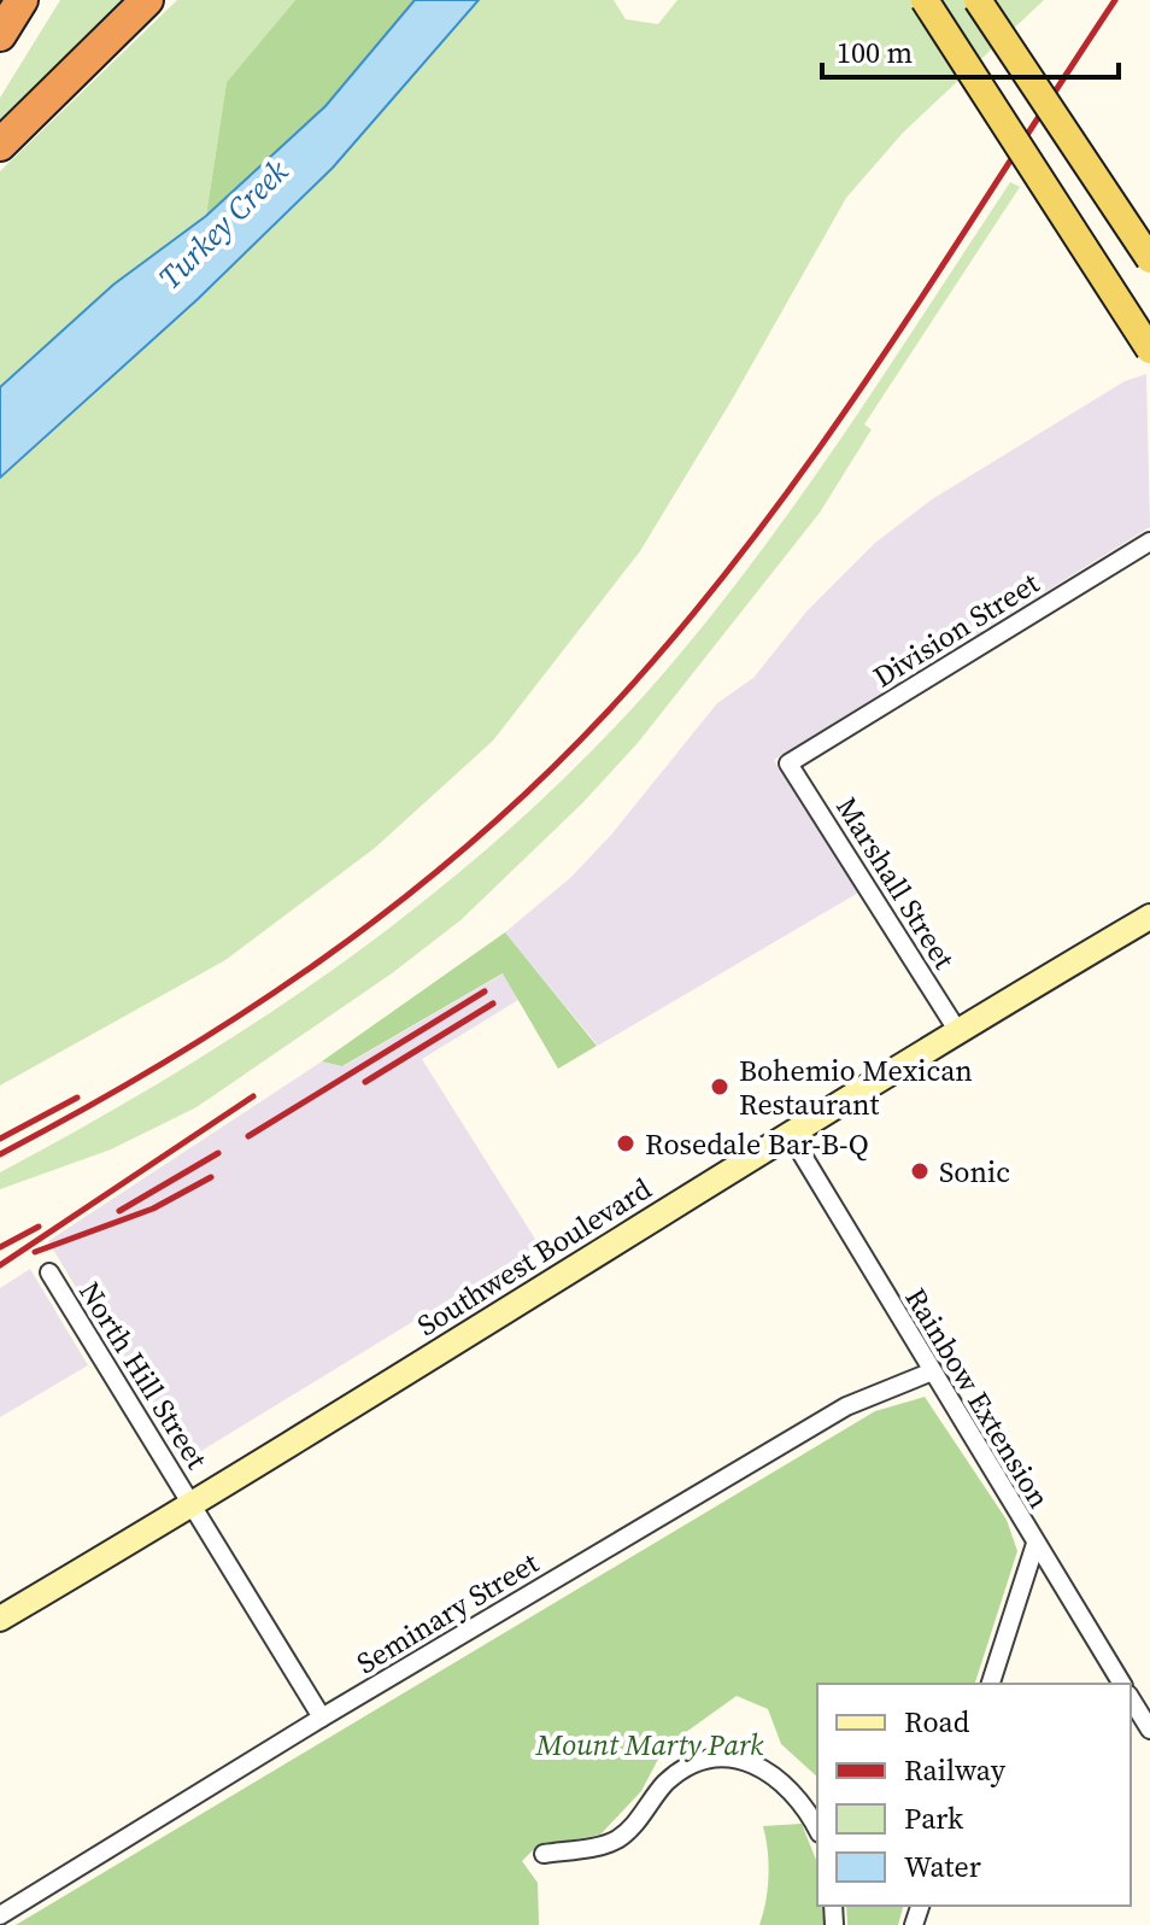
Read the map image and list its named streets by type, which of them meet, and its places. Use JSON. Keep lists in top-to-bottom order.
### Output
{
  "streets": {
    "main road": ["Southwest Boulevard"],
    "street": [
      "Division Street",
      "Marshall Street",
      "North Hill Street",
      "Rainbow Extension",
      "Seminary Street"
    ]
  },
  "crossings": [
    ["Division Street", "Marshall Street"],
    ["Marshall Street", "Southwest Boulevard"],
    ["Southwest Boulevard", "North Hill Street"],
    ["Southwest Boulevard", "Rainbow Extension"],
    ["North Hill Street", "Seminary Street"],
    ["Rainbow Extension", "Seminary Street"]
  ],
  "water": ["Turkey Creek"],
  "parks": ["Mount Marty Park"],
  "places": ["Bohemio Mexican Restaurant", "Rosedale Bar-B-Q", "Sonic"],
  "legend": [
    "Road",
    "Railway",
    "Park",
    "Water"
  ],
  "scale_bar": "100 m"
}
